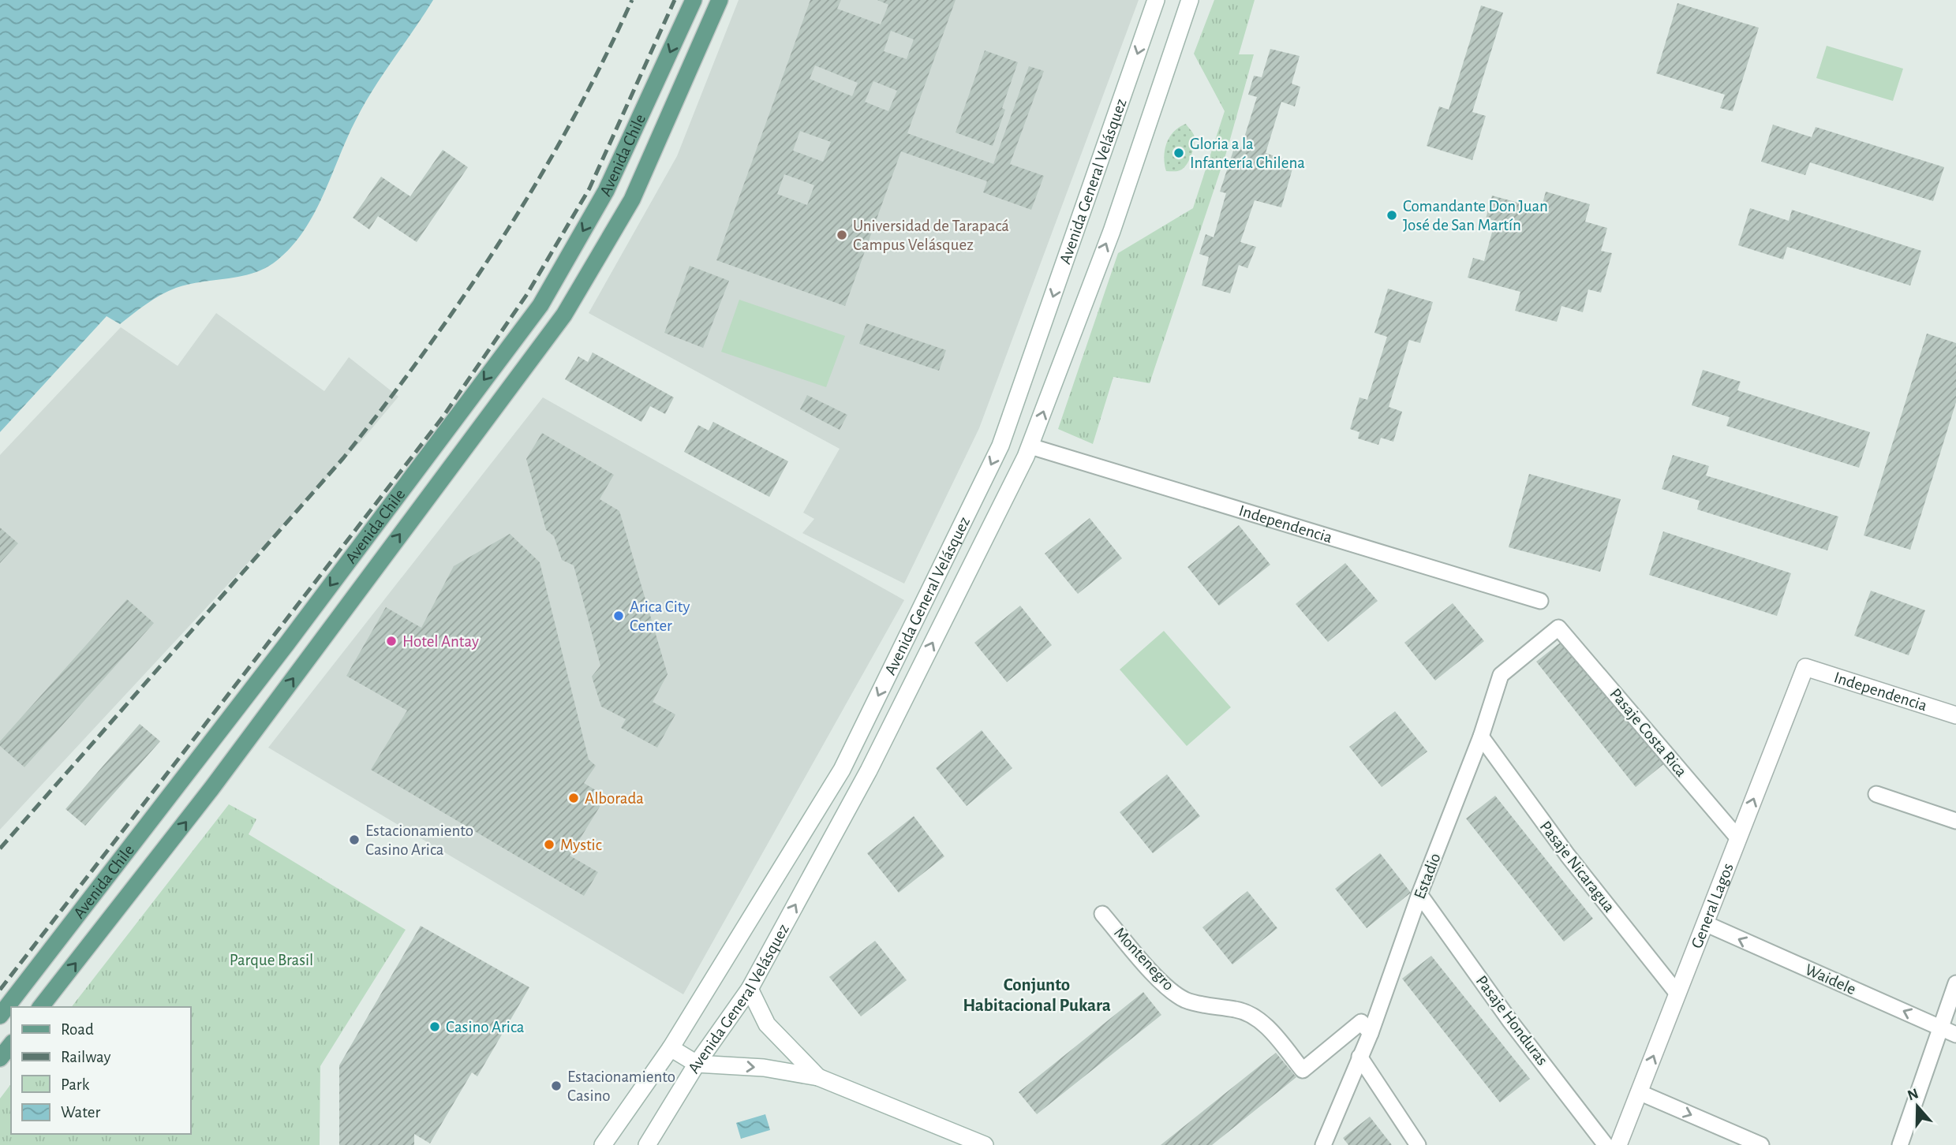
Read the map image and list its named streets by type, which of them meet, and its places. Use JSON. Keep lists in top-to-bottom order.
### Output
{
  "streets": {
    "main road": [
      "Avenida Chile",
      "Avenida General Velásquez",
      "Independencia",
      "General Lagos"
    ],
    "street": [
      "Pasaje Costa Rica",
      "Pasaje Nicaragua",
      "Estadio",
      "Montenegro",
      "Waidele",
      "Pasaje Honduras"
    ]
  },
  "crossings": [
    ["Avenida General Velásquez", "Independencia"],
    ["Independencia", "General Lagos"],
    ["Pasaje Costa Rica", "Estadio"],
    ["Pasaje Costa Rica", "General Lagos"],
    ["Pasaje Nicaragua", "Estadio"],
    ["Pasaje Nicaragua", "General Lagos"],
    ["Estadio", "Montenegro"],
    ["Estadio", "Pasaje Honduras"],
    ["General Lagos", "Waidele"]
  ],
  "one_way": ["General Lagos", "Waidele"],
  "districts": ["Conjunto Habitacional Pukara"],
  "parks": ["Parque Brasil"],
  "places": [
    "Gloria a la Infantería Chilena",
    "Comandante Don Juan José de San Martín",
    "Universidad de Tarapacá Campus Velásquez",
    "Arica City Center",
    "Hotel Antay",
    "Alborada",
    "Estacionamiento Casino Arica",
    "Mystic",
    "Casino Arica",
    "Estacionamiento Casino"
  ],
  "legend": [
    "Road",
    "Railway",
    "Park",
    "Water"
  ],
  "north": "top"
}
